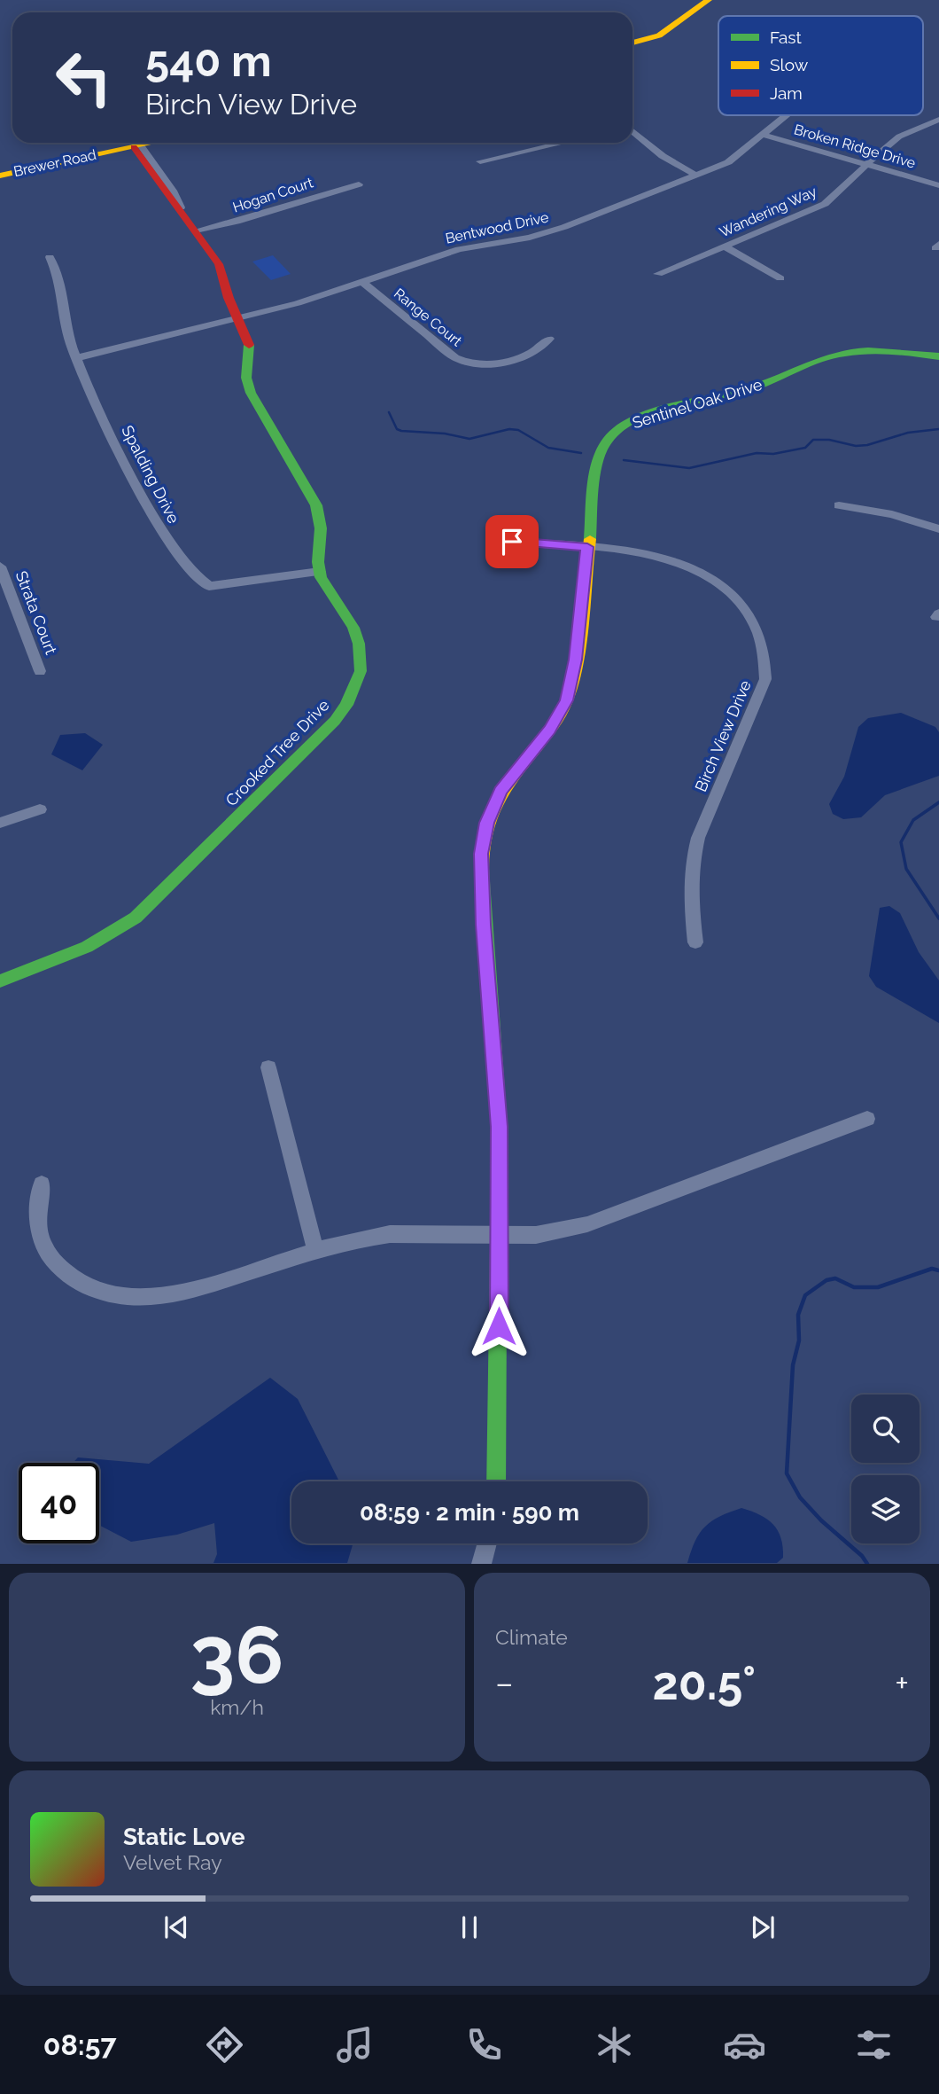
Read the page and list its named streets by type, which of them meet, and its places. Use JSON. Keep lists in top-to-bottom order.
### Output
{
  "streets": {
    "street": [
      "Broken Ridge Drive",
      "Brewer Road",
      "Hogan Court",
      "Wandering Way",
      "Bentwood Drive",
      "Range Court",
      "Sentinel Oak Drive",
      "Spalding Drive",
      "Strata Court",
      "Birch View Drive",
      "Crooked Tree Drive"
    ]
  },
  "crossings": [
    ["Broken Ridge Drive", "Wandering Way"],
    ["Broken Ridge Drive", "Bentwood Drive"],
    ["Brewer Road", "Crooked Tree Drive"],
    ["Hogan Court", "Crooked Tree Drive"],
    ["Bentwood Drive", "Range Court"],
    ["Bentwood Drive", "Spalding Drive"],
    ["Bentwood Drive", "Crooked Tree Drive"],
    ["Sentinel Oak Drive", "Birch View Drive"],
    ["Spalding Drive", "Crooked Tree Drive"]
  ],
  "legend": ["Fast", "Slow", "Jam"],
  "page": {
    "turn": ["540 m", "Birch View Drive"],
    "limit": "40",
    "trip": "08:59 · 2 min · 590 m",
    "tile": [
      ["36", "km/h"],
      "Climate"
    ],
    "heat": ["−", "20.5°", "+"],
    "song": ["Static Love", "Velvet Ray"],
    "tabs": "08:57"
  }
}
